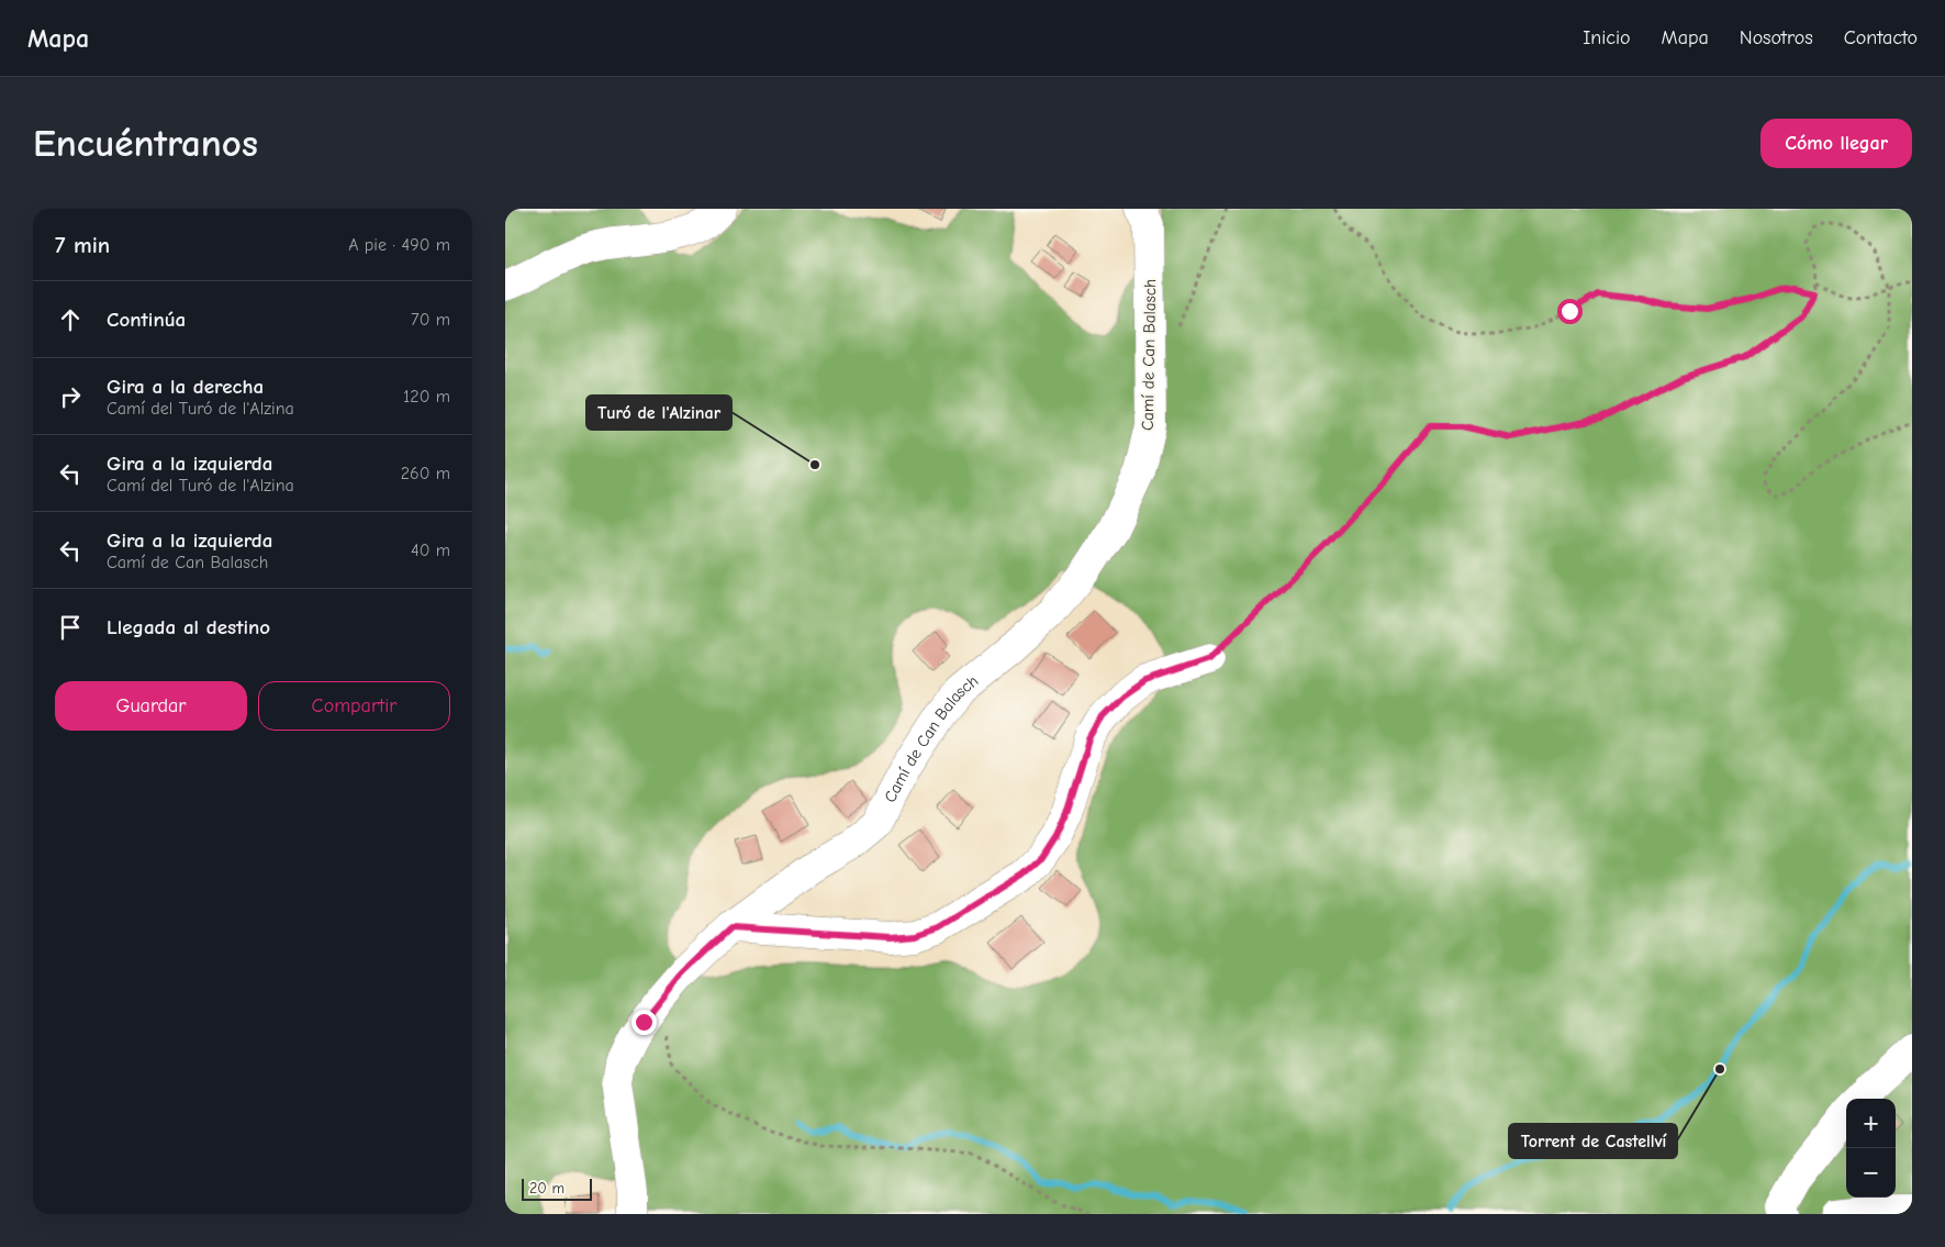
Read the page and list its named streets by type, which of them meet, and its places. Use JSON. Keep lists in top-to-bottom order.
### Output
{
  "streets": {
    "street": ["Camí de Can Balasch"]
  },
  "places": ["Turó de l'Alzinar", "Torrent de Castellví"],
  "scale_bar": "20 m",
  "page": {
    "header": "Mapa",
    "nav": [
      "Inicio",
      "Mapa",
      "Nosotros",
      "Contacto"
    ],
    "buttons": [
      "Cómo llegar",
      ["Guardar", "Compartir"]
    ],
    "title": "Encuéntranos",
    "heading": ["7 min", "A pie · 490 m"],
    "list": [
      ["Continúa", "70 m"],
      ["Gira a la derecha", "Camí del Turó de l'Alzina", "120 m"],
      ["Gira a la izquierda", "Camí del Turó de l'Alzina", "260 m"],
      ["Gira a la izquierda", "Camí de Can Balasch", "40 m"],
      "Llegada al destino"
    ],
    "map_buttons": ["+", "−"],
    "scale": "20 m"
  }
}
